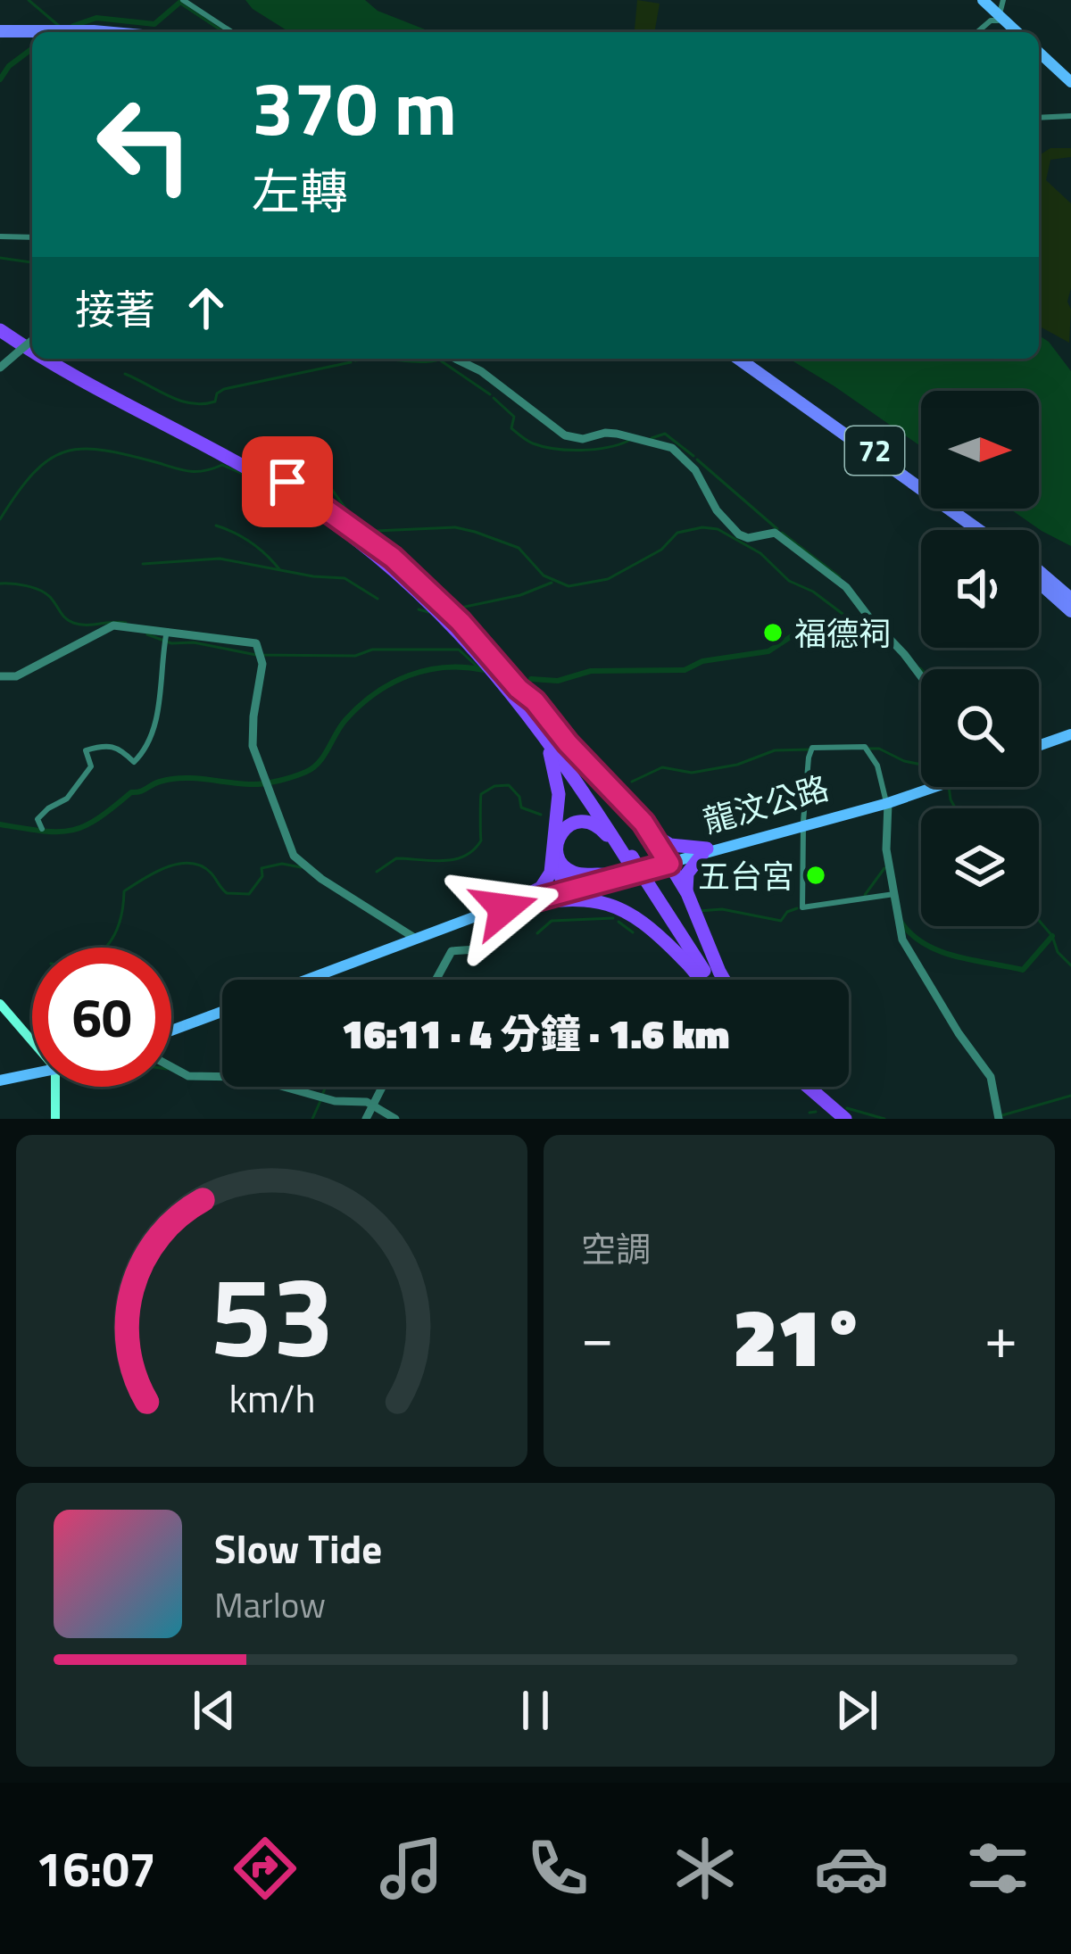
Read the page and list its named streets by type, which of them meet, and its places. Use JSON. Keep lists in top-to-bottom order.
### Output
{
  "streets": {
    "highway": ["72"],
    "main road": ["龍汶公路"]
  },
  "places": ["福德祠", "五台宮"],
  "north": "right",
  "page": {
    "turn": ["370 m", "左轉"],
    "then": "接著",
    "limit": "60",
    "trip": "16:11 · 4 分鐘 · 1.6 km",
    "tile": "空調",
    "heat": ["−", "21°", "+"],
    "song": ["Slow Tide", "Marlow"],
    "tabs": "16:07",
    "gauge": ["53", "km/h"]
  }
}
